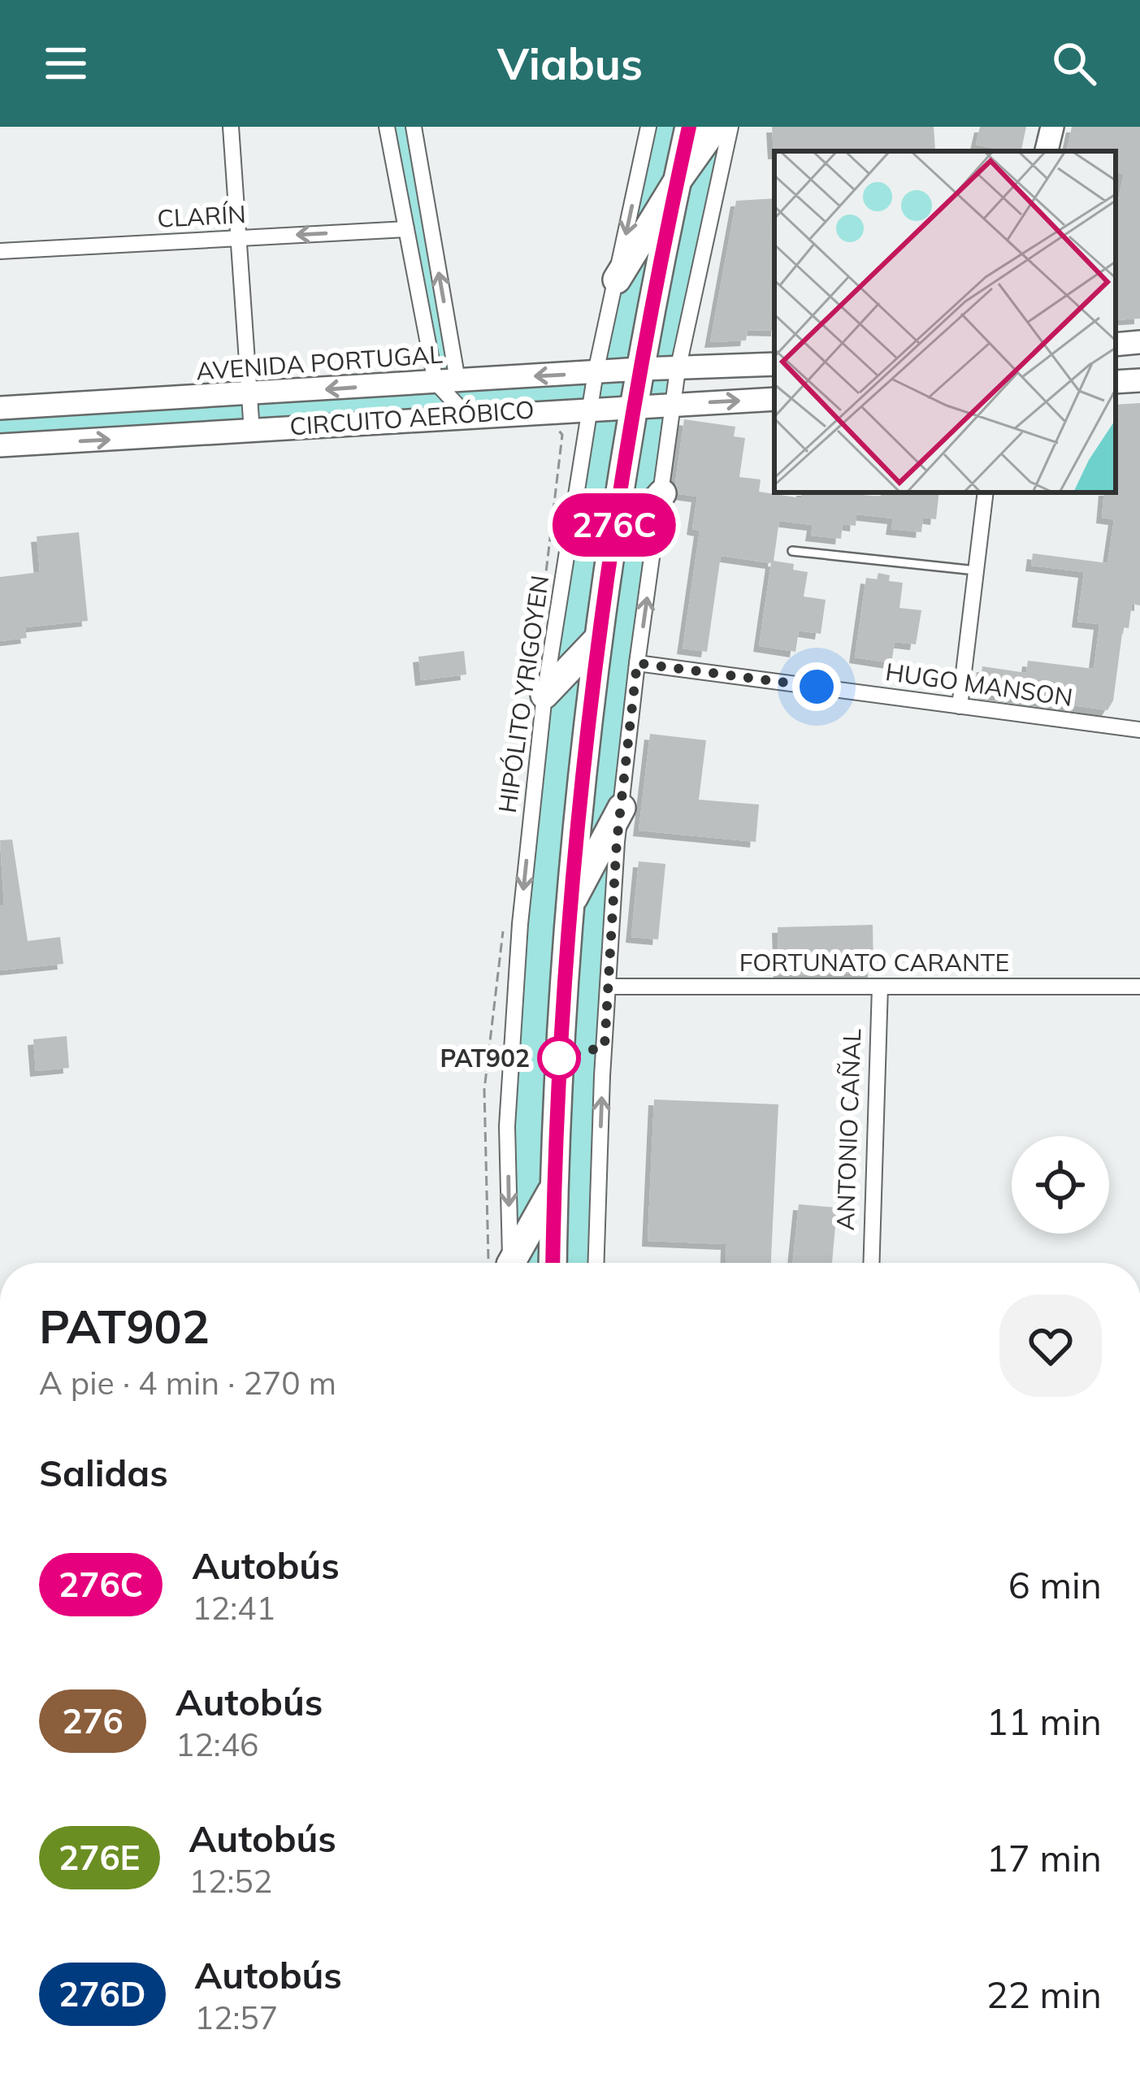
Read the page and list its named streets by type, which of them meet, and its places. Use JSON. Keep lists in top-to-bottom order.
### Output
{
  "streets": {
    "main road": ["AVENIDA PORTUGAL"],
    "street": [
      "CLARÍN",
      "HUGO MANSON",
      "HIPÓLITO YRIGOYEN",
      "FORTUNATO CARANTE",
      "ANTONIO CAÑAL"
    ],
    "path": ["CIRCUITO AERÓBICO"]
  },
  "crossings": [
    ["AVENIDA PORTUGAL", "HIPÓLITO YRIGOYEN"],
    ["FORTUNATO CARANTE", "ANTONIO CAÑAL"]
  ],
  "one_way": ["CLARÍN"],
  "places": ["PAT902"],
  "lines": ["bus line 276C"],
  "page": {
    "header": "Viabus",
    "on_map": "276C",
    "heading": [
      ["PAT902", "A pie · 4 min · 270 m"],
      "Salidas"
    ],
    "list": [
      {
        "mark": "276C",
        "name": "Autobús",
        "note": "12:41",
        "value": "6 min"
      },
      {
        "mark": "276",
        "name": "Autobús",
        "note": "12:46",
        "value": "11 min"
      },
      {
        "mark": "276E",
        "name": "Autobús",
        "note": "12:52",
        "value": "17 min"
      },
      {
        "mark": "276D",
        "name": "Autobús",
        "note": "12:57",
        "value": "22 min"
      }
    ]
  }
}
